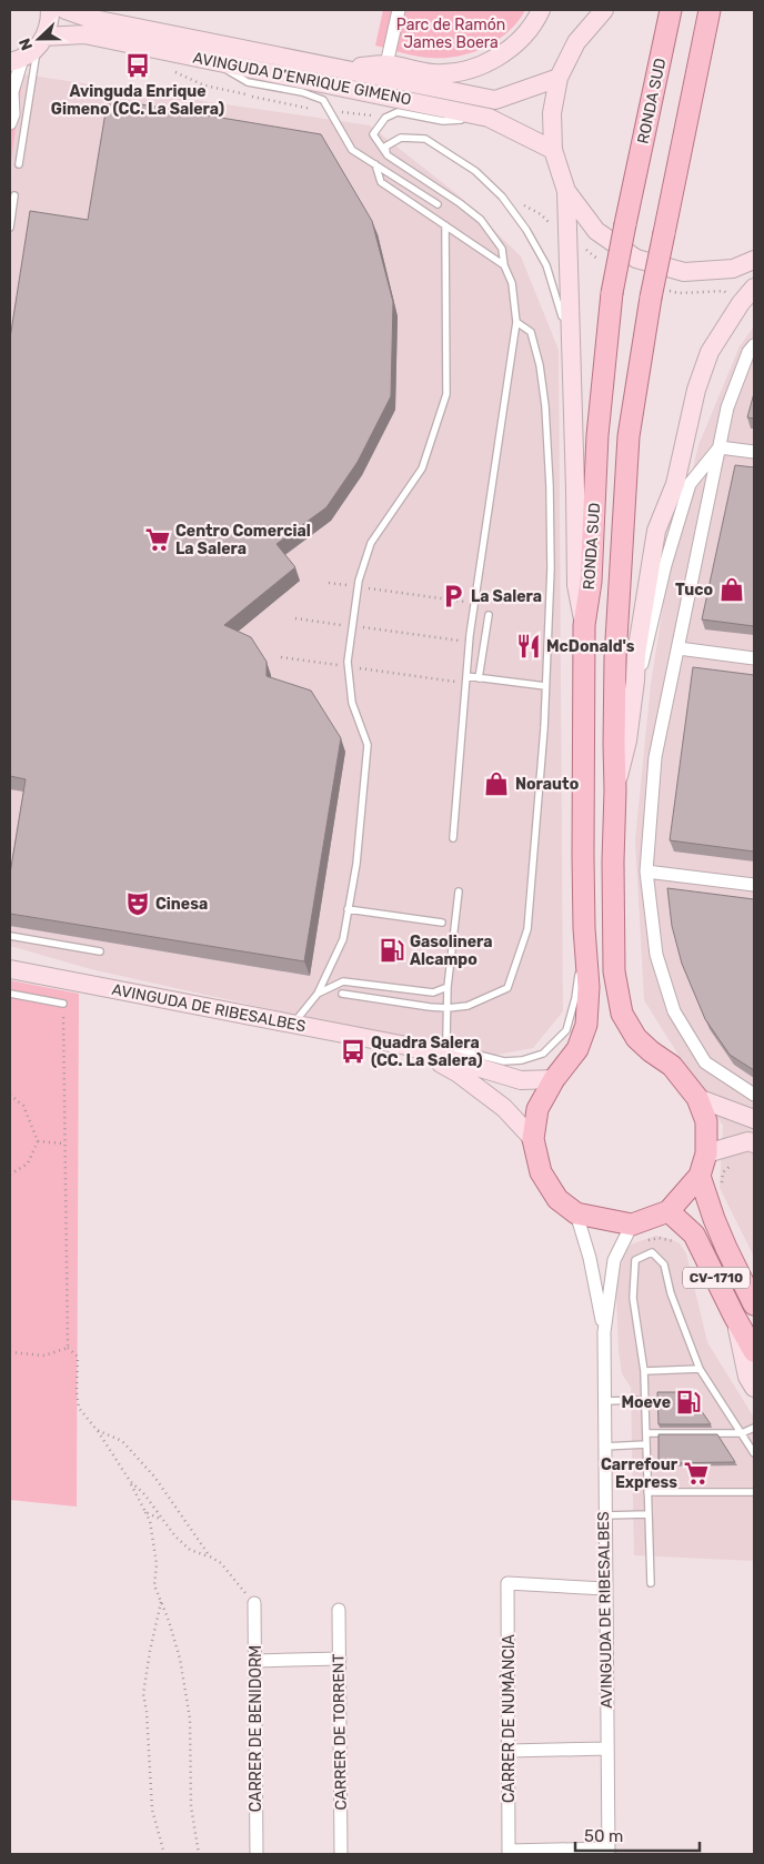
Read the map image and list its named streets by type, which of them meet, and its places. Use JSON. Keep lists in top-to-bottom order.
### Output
{
  "streets": {
    "main road": [
      "AVINGUDA D'ENRIQUE GIMENO",
      "RONDA SUD",
      "AVINGUDA DE RIBESALBES",
      "CV-1710"
    ],
    "street": ["CARRER DE NUMÀNCIA", "CARRER DE BENIDORM", "CARRER DE TORRENT"]
  },
  "crossings": [
    ["RONDA SUD", "AVINGUDA DE RIBESALBES"],
    ["AVINGUDA DE RIBESALBES", "CARRER DE NUMÀNCIA"]
  ],
  "parks": ["Parc de Ramón James Boera"],
  "places": {
    "bus stop": ["Avinguda Enrique Gimeno (CC. La Salera)", "Quadra Salera (CC. La Salera)"],
    "supermarket": ["Centro Comercial La Salera", "Carrefour Express"],
    "shop": ["Tuco", "Norauto"],
    "parking": ["La Salera"],
    "restaurant": ["McDonald's"],
    "theatre": ["Cinesa"],
    "fuel station": ["Gasolinera Alcampo", "Moeve"]
  },
  "scale_bar": "50 m",
  "north": "left"
}
